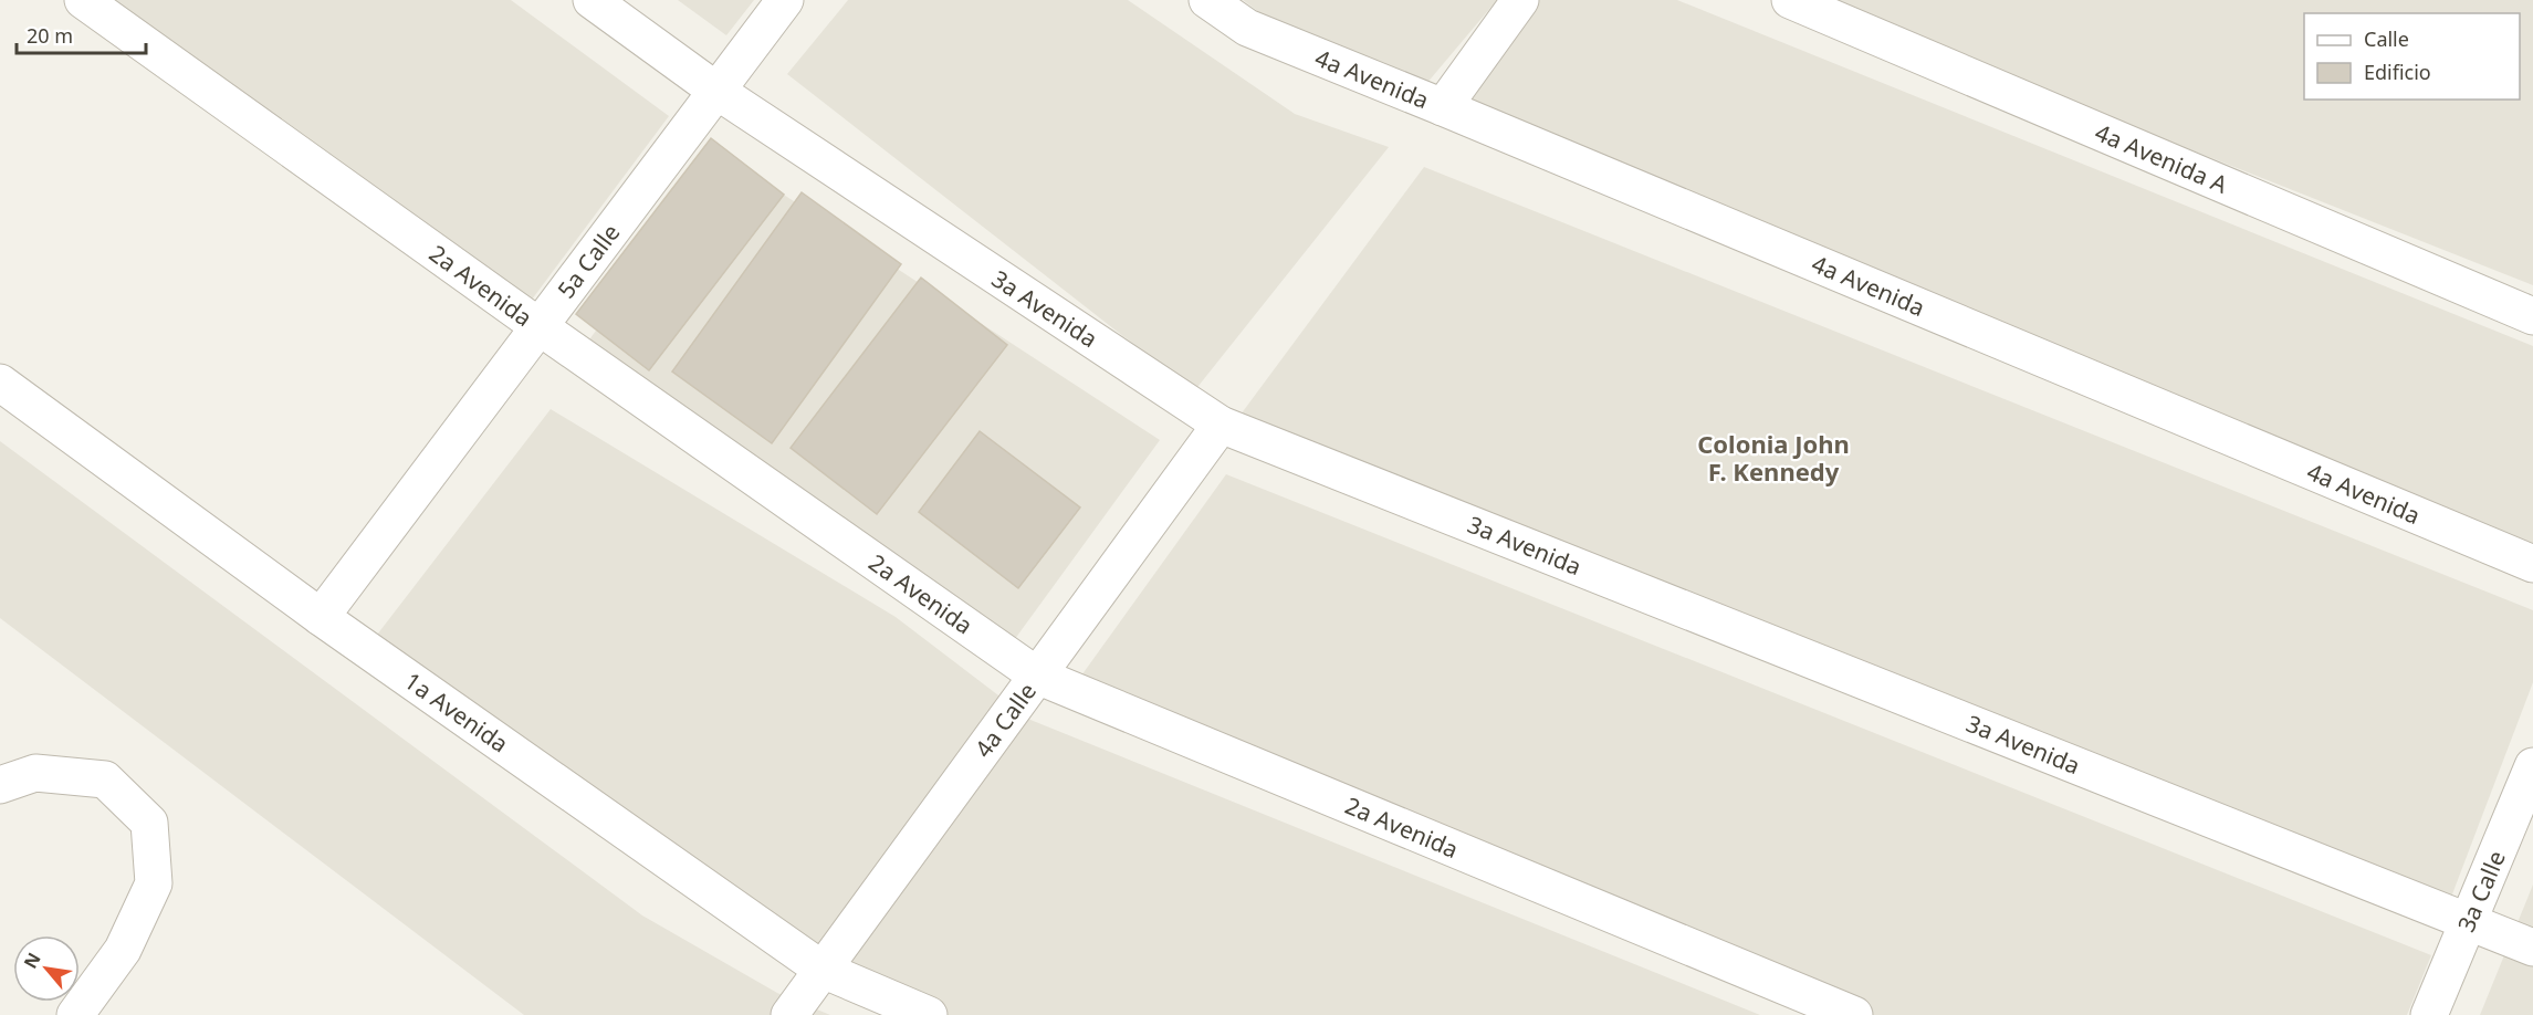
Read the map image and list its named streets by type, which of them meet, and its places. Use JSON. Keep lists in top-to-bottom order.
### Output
{
  "streets": {
    "street": [
      "4a Avenida",
      "4a Avenida A",
      "5a Calle",
      "2a Avenida",
      "3a Avenida",
      "1a Avenida",
      "4a Calle",
      "3a Calle"
    ]
  },
  "crossings": [
    ["5a Calle", "2a Avenida"],
    ["5a Calle", "3a Avenida"],
    ["5a Calle", "1a Avenida"],
    ["2a Avenida", "4a Calle"],
    ["3a Avenida", "4a Calle"],
    ["3a Avenida", "3a Calle"],
    ["1a Avenida", "4a Calle"]
  ],
  "districts": ["Colonia John F. Kennedy"],
  "legend": ["Calle", "Edificio"],
  "scale_bar": "20 m",
  "north": "top left"
}
